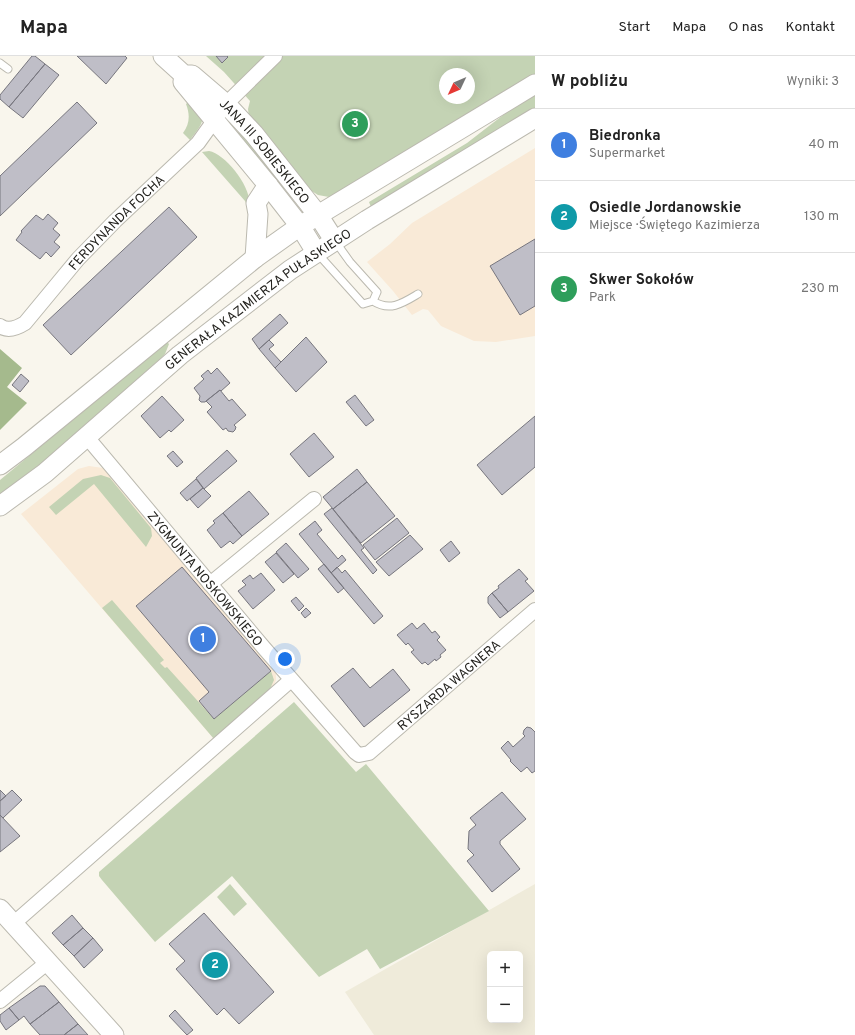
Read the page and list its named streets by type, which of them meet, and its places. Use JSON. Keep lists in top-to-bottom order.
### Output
{
  "streets": {
    "main road": ["JANA III SOBIESKIEGO", "GENERAŁA KAZIMIERZA PUŁASKIEGO"],
    "street": ["FERDYNANDA FOCHA", "ZYGMUNTA NOSKOWSKIEGO", "RYSZARDA WAGNERA"]
  },
  "crossings": [
    ["JANA III SOBIESKIEGO", "FERDYNANDA FOCHA"],
    ["JANA III SOBIESKIEGO", "GENERAŁA KAZIMIERZA PUŁASKIEGO"],
    ["GENERAŁA KAZIMIERZA PUŁASKIEGO", "ZYGMUNTA NOSKOWSKIEGO"],
    ["ZYGMUNTA NOSKOWSKIEGO", "RYSZARDA WAGNERA"]
  ],
  "north": "bottom left",
  "page": {
    "header": "Mapa",
    "nav": [
      "Start",
      "Mapa",
      "O nas",
      "Kontakt"
    ],
    "heading": ["W pobliżu", "Wyniki: 3"],
    "list": [
      {
        "mark": "1",
        "name": "Biedronka",
        "note": "Supermarket",
        "value": "40 m"
      },
      {
        "mark": "2",
        "name": "Osiedle Jordanowskie",
        "note": "Miejsce · Świętego Kazimierza",
        "value": "130 m"
      },
      {
        "mark": "3",
        "name": "Skwer Sokołów",
        "note": "Park",
        "value": "230 m"
      }
    ],
    "pins": ["3", "1", "2"],
    "map_buttons": ["+", "−"]
  }
}
